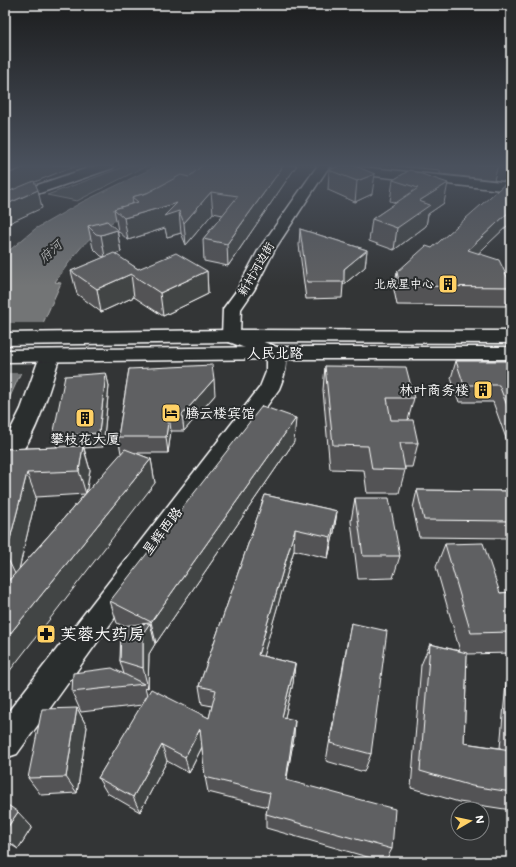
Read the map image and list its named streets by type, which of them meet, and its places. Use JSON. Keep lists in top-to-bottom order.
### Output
{
  "streets": {
    "street": ["新村河边街", "人民北路", "星辉西路"]
  },
  "crossings": [
    ["新村河边街", "人民北路"],
    ["人民北路", "星辉西路"]
  ],
  "water": ["府河"],
  "places": {
    "building": ["北成星中心", "林叶商务楼", "攀枝花大厦"],
    "hotel": ["腾云楼宾馆"],
    "pharmacy": ["芙蓉大药房"]
  },
  "north": "right"
}
